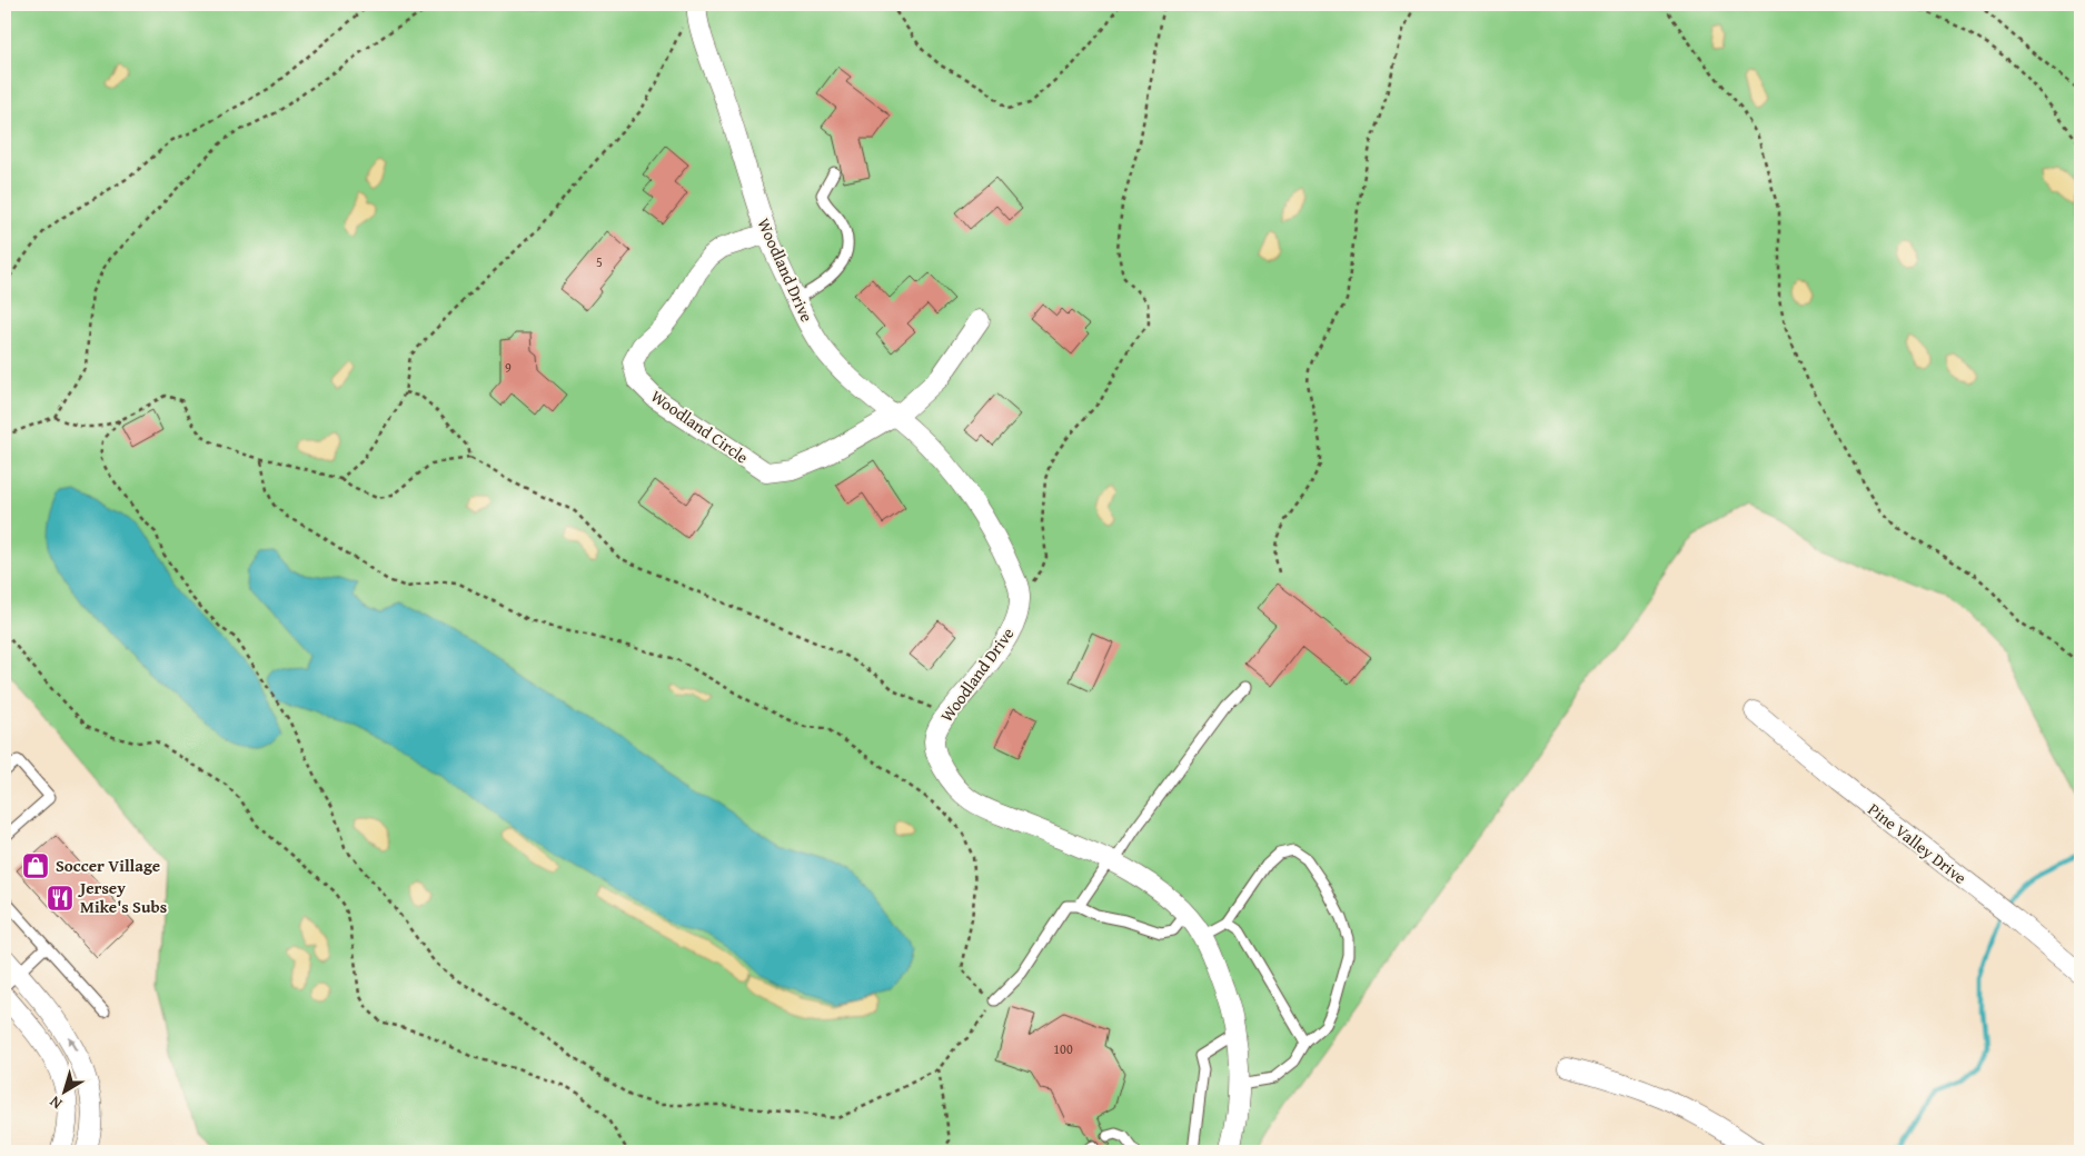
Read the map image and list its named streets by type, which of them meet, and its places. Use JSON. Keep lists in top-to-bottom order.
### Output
{
  "streets": {
    "street": ["Woodland Drive", "Woodland Circle", "Pine Valley Drive"]
  },
  "crossings": [
    ["Woodland Drive", "Woodland Circle"]
  ],
  "places": {
    "shop": ["Soccer Village"],
    "restaurant": ["Jersey Mike's Subs"]
  },
  "house_numbers": ["5", "9", "100"],
  "north": "bottom left"
}
